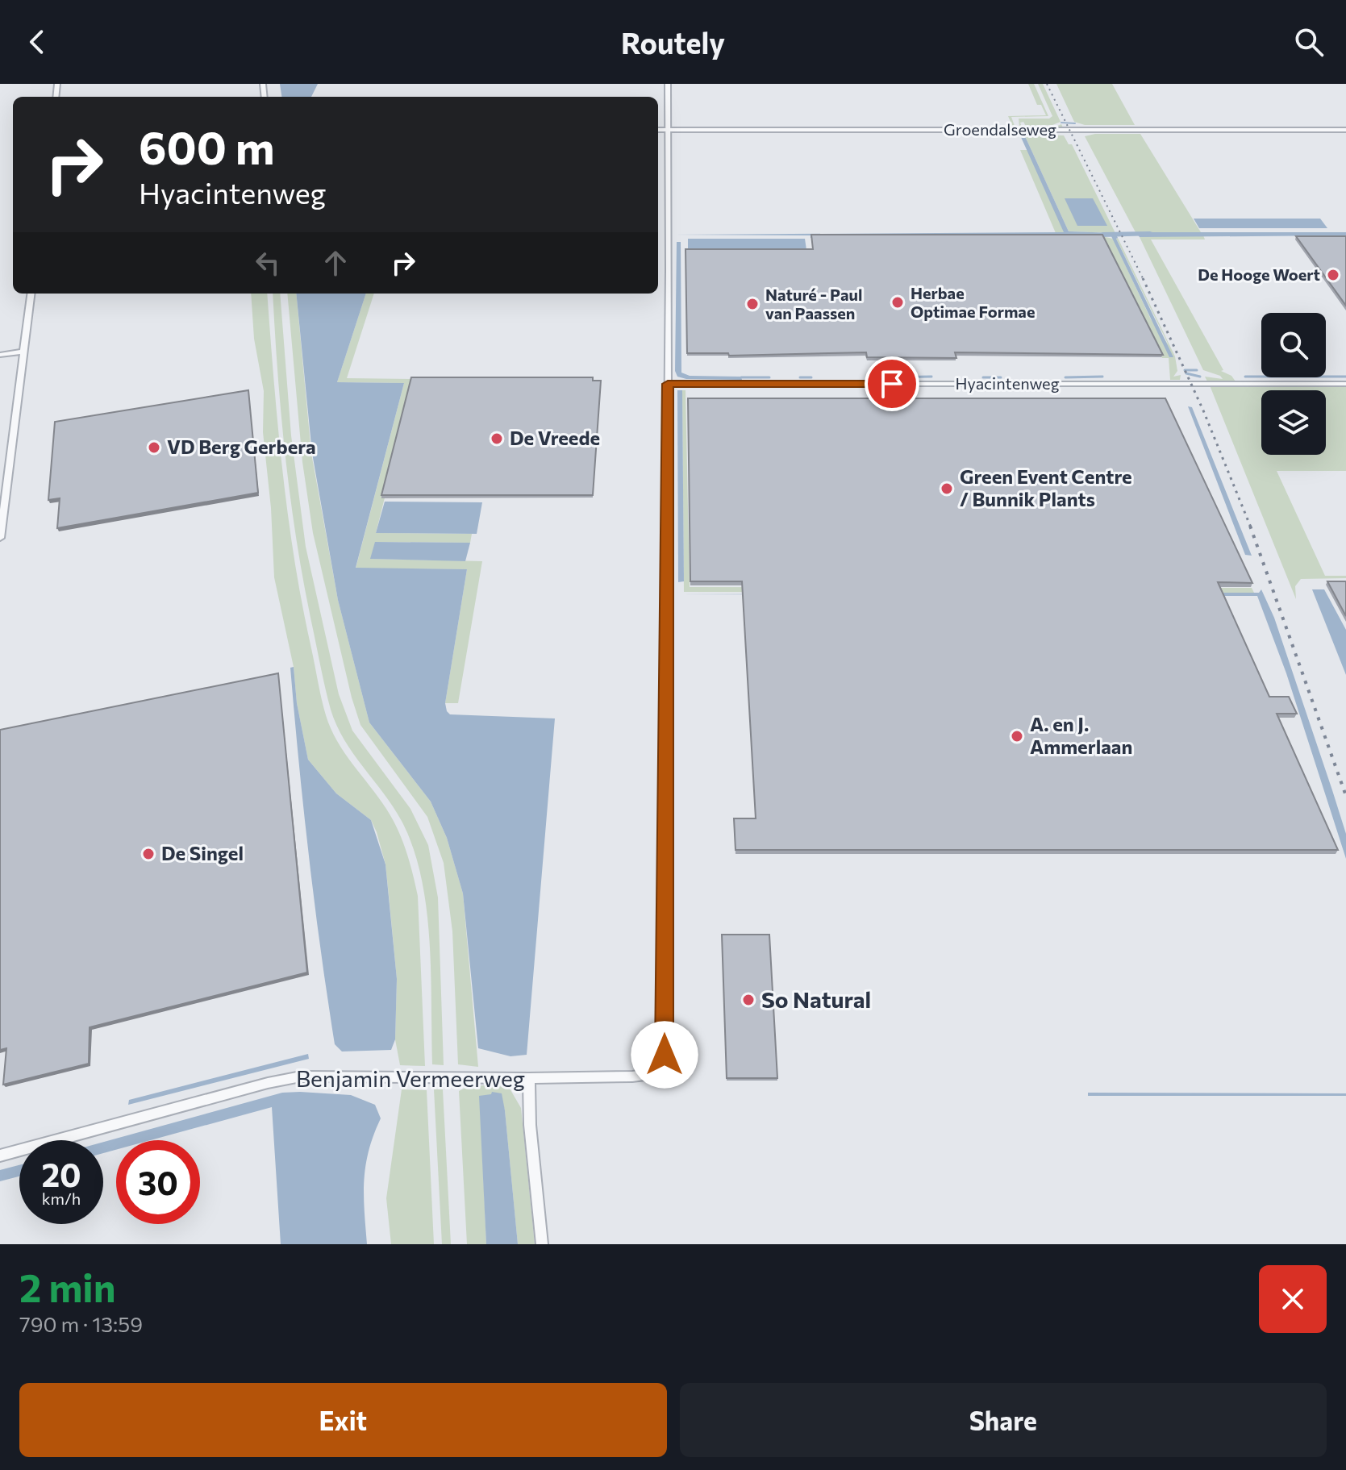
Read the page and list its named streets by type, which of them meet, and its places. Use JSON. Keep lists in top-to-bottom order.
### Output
{
  "streets": {
    "street": ["Groendalseweg", "Hyacintenweg", "Benjamin Vermeerweg"]
  },
  "crossings": [
    ["Hyacintenweg", "Benjamin Vermeerweg"]
  ],
  "places": [
    "De Hooge Woert",
    "Herbae Optimae Formae",
    "Naturé - Paul van Paassen",
    "De Vreede",
    "VD Berg Gerbera",
    "Green Event Centre / Bunnik Plants",
    "A. en J. Ammerlaan",
    "De Singel",
    "So Natural"
  ],
  "page": {
    "header": "Routely",
    "turn": ["600 m", "Hyacintenweg"],
    "speed": "20 km/h",
    "limit": "30",
    "heading": ["2 min", "790 m · 13:59"],
    "buttons": ["Exit", "Share"]
  }
}
